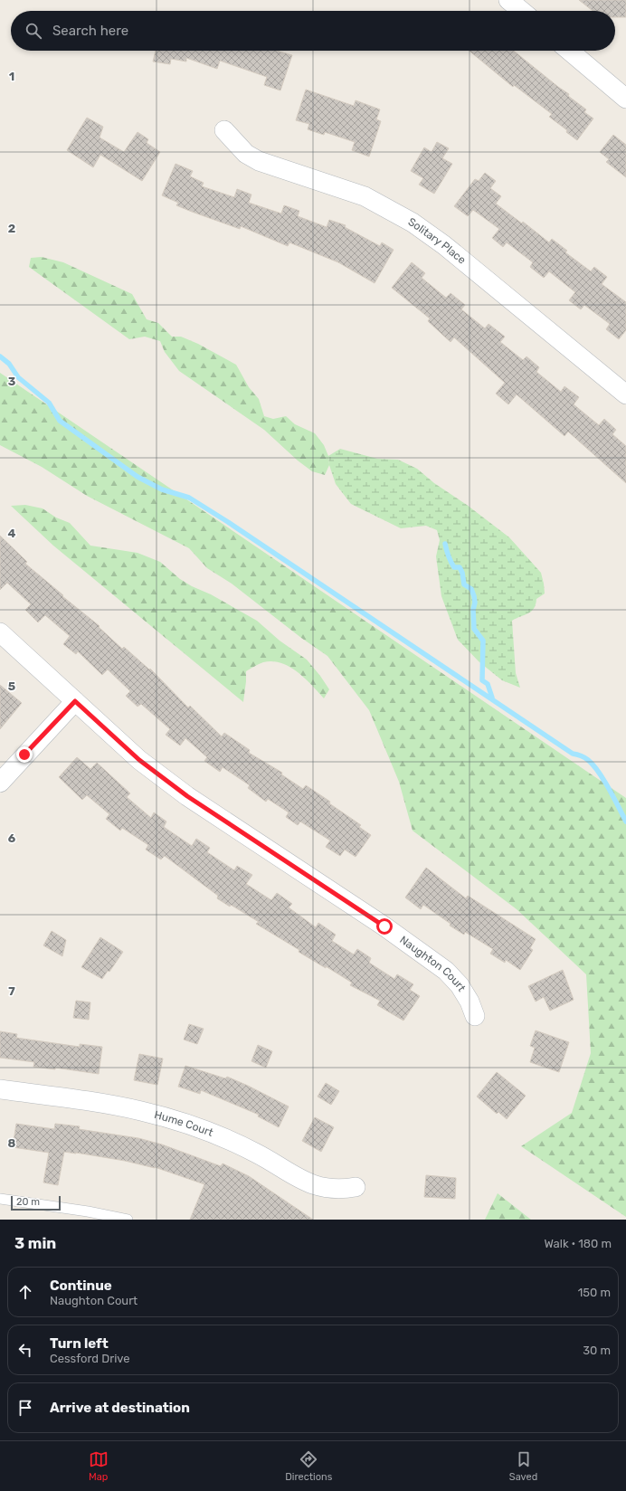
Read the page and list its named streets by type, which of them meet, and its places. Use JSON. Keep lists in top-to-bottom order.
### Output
{
  "streets": {
    "street": ["Solitary Place", "Naughton Court", "Hume Court"]
  },
  "scale_bar": "20 m",
  "page": {
    "search": "Search here",
    "scale": "20 m",
    "heading": ["3 min", "Walk · 180 m"],
    "list": [
      ["Continue", "Naughton Court", "150 m"],
      ["Turn left", "Cessford Drive", "30 m"],
      "Arrive at destination"
    ],
    "nav": ["Map", "Directions", "Saved"]
  },
  "grid": {
    "rows": [
      "1",
      "2",
      "3",
      "4",
      "5",
      "6",
      "7",
      "8"
    ]
  }
}
